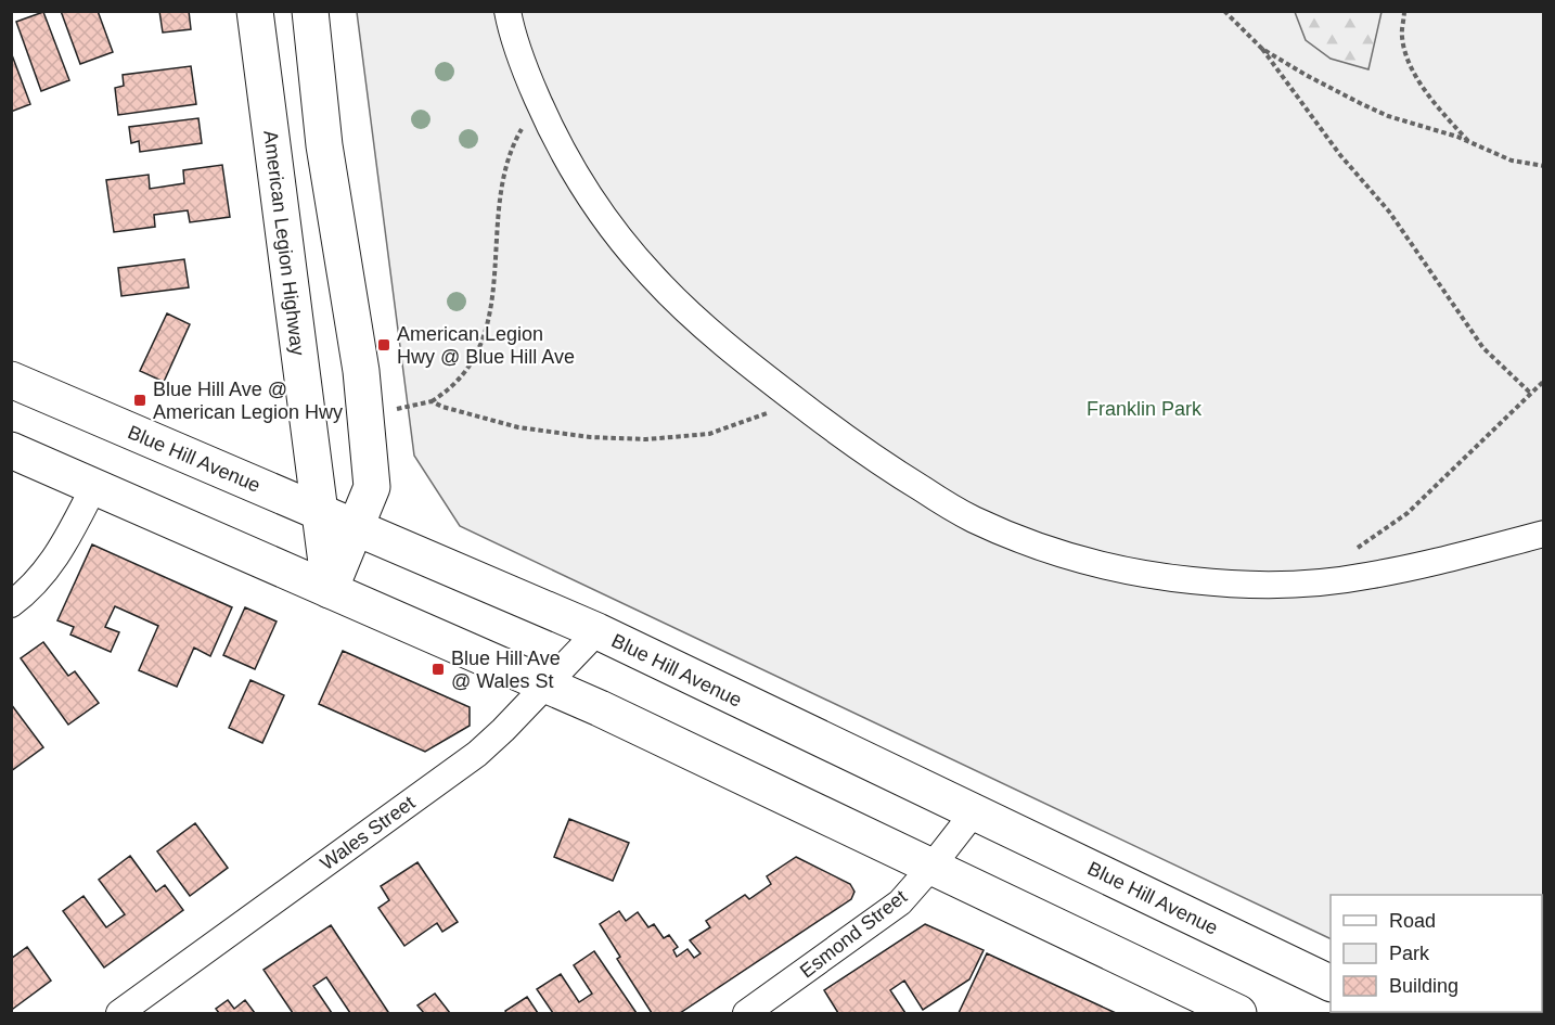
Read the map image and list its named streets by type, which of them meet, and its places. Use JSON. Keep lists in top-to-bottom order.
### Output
{
  "streets": {
    "main road": ["American Legion Highway", "Blue Hill Avenue"],
    "street": ["Wales Street", "Esmond Street"]
  },
  "crossings": [
    ["American Legion Highway", "Blue Hill Avenue"],
    ["Blue Hill Avenue", "Wales Street"],
    ["Blue Hill Avenue", "Esmond Street"]
  ],
  "parks": ["Franklin Park"],
  "places": {
    "transit": ["American Legion Hwy @ Blue Hill Ave", "Blue Hill Ave @ American Legion Hwy", "Blue Hill Ave @ Wales St"]
  },
  "legend": ["Road", "Park", "Building"]
}
